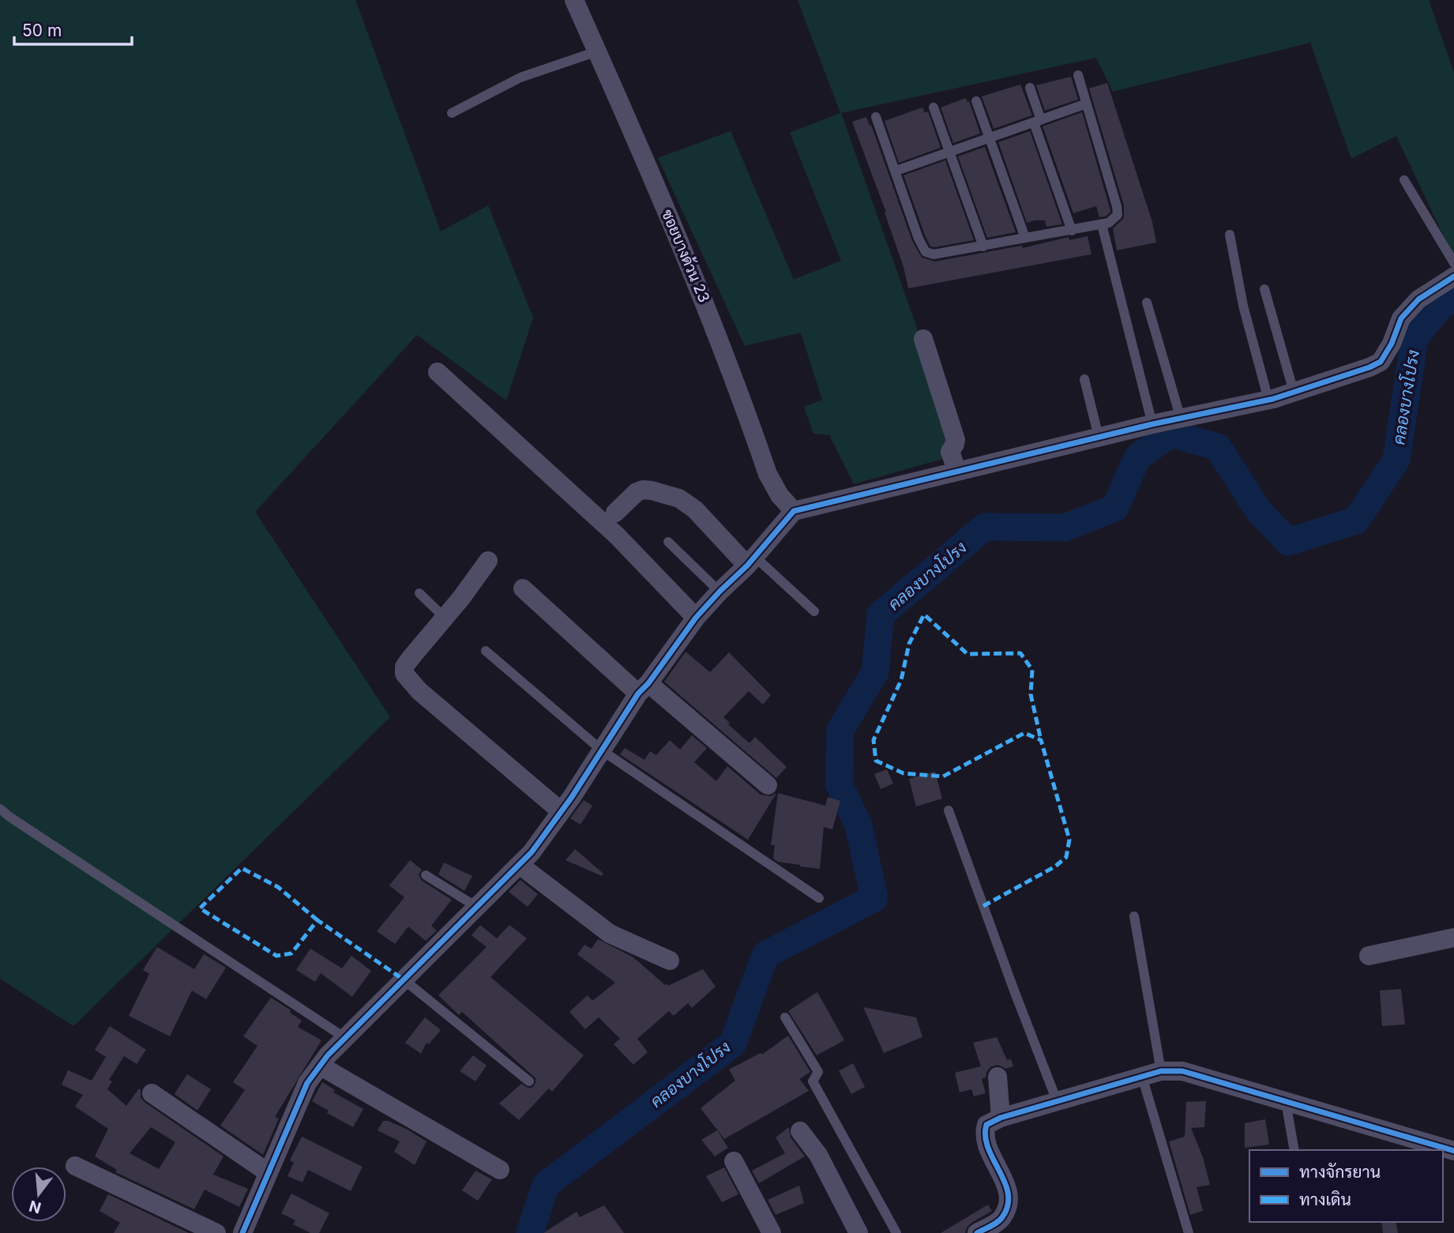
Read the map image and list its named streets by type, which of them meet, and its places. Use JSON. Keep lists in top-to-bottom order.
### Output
{
  "streets": {
    "street": ["ซอยบางด้วน 23"]
  },
  "water": ["คลองบางโปรง"],
  "legend": ["ทางจักรยาน", "ทางเดิน"],
  "scale_bar": "50 m",
  "north": "bottom"
}
